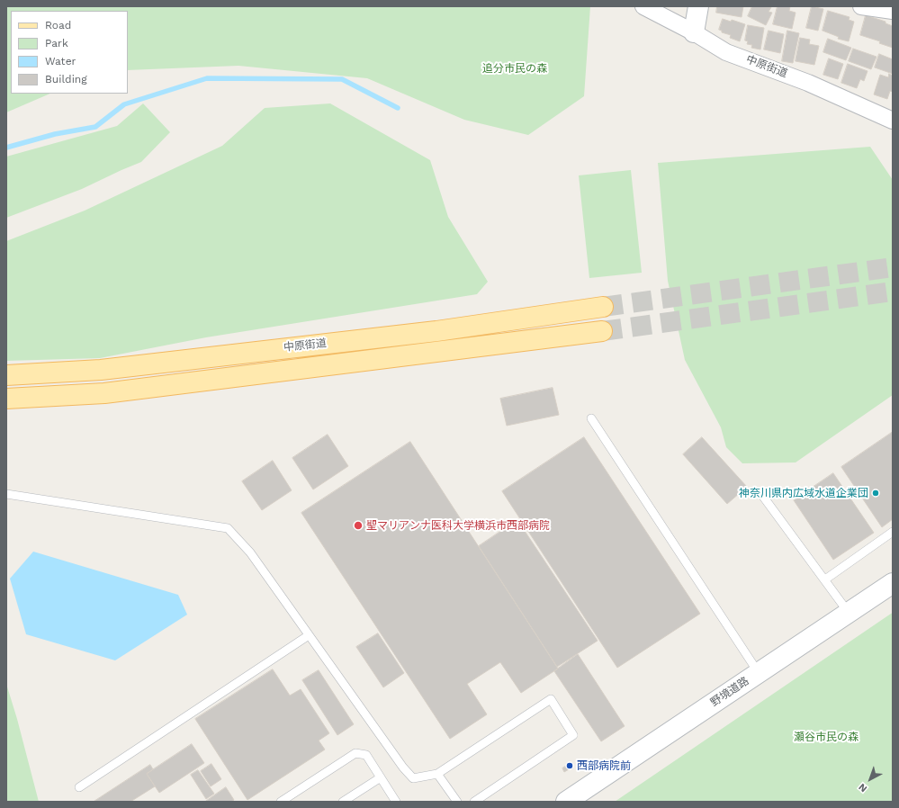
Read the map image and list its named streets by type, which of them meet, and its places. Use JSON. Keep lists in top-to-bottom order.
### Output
{
  "streets": {
    "main road": ["中原街道"],
    "street": ["野境道路"]
  },
  "parks": ["追分市民の森", "瀬谷市民の森"],
  "places": ["神奈川県内広域水道企業団", "聖マリアンナ医科大学横浜市西部病院", "西部病院前"],
  "legend": [
    "Road",
    "Park",
    "Water",
    "Building"
  ],
  "north": "bottom left"
}
